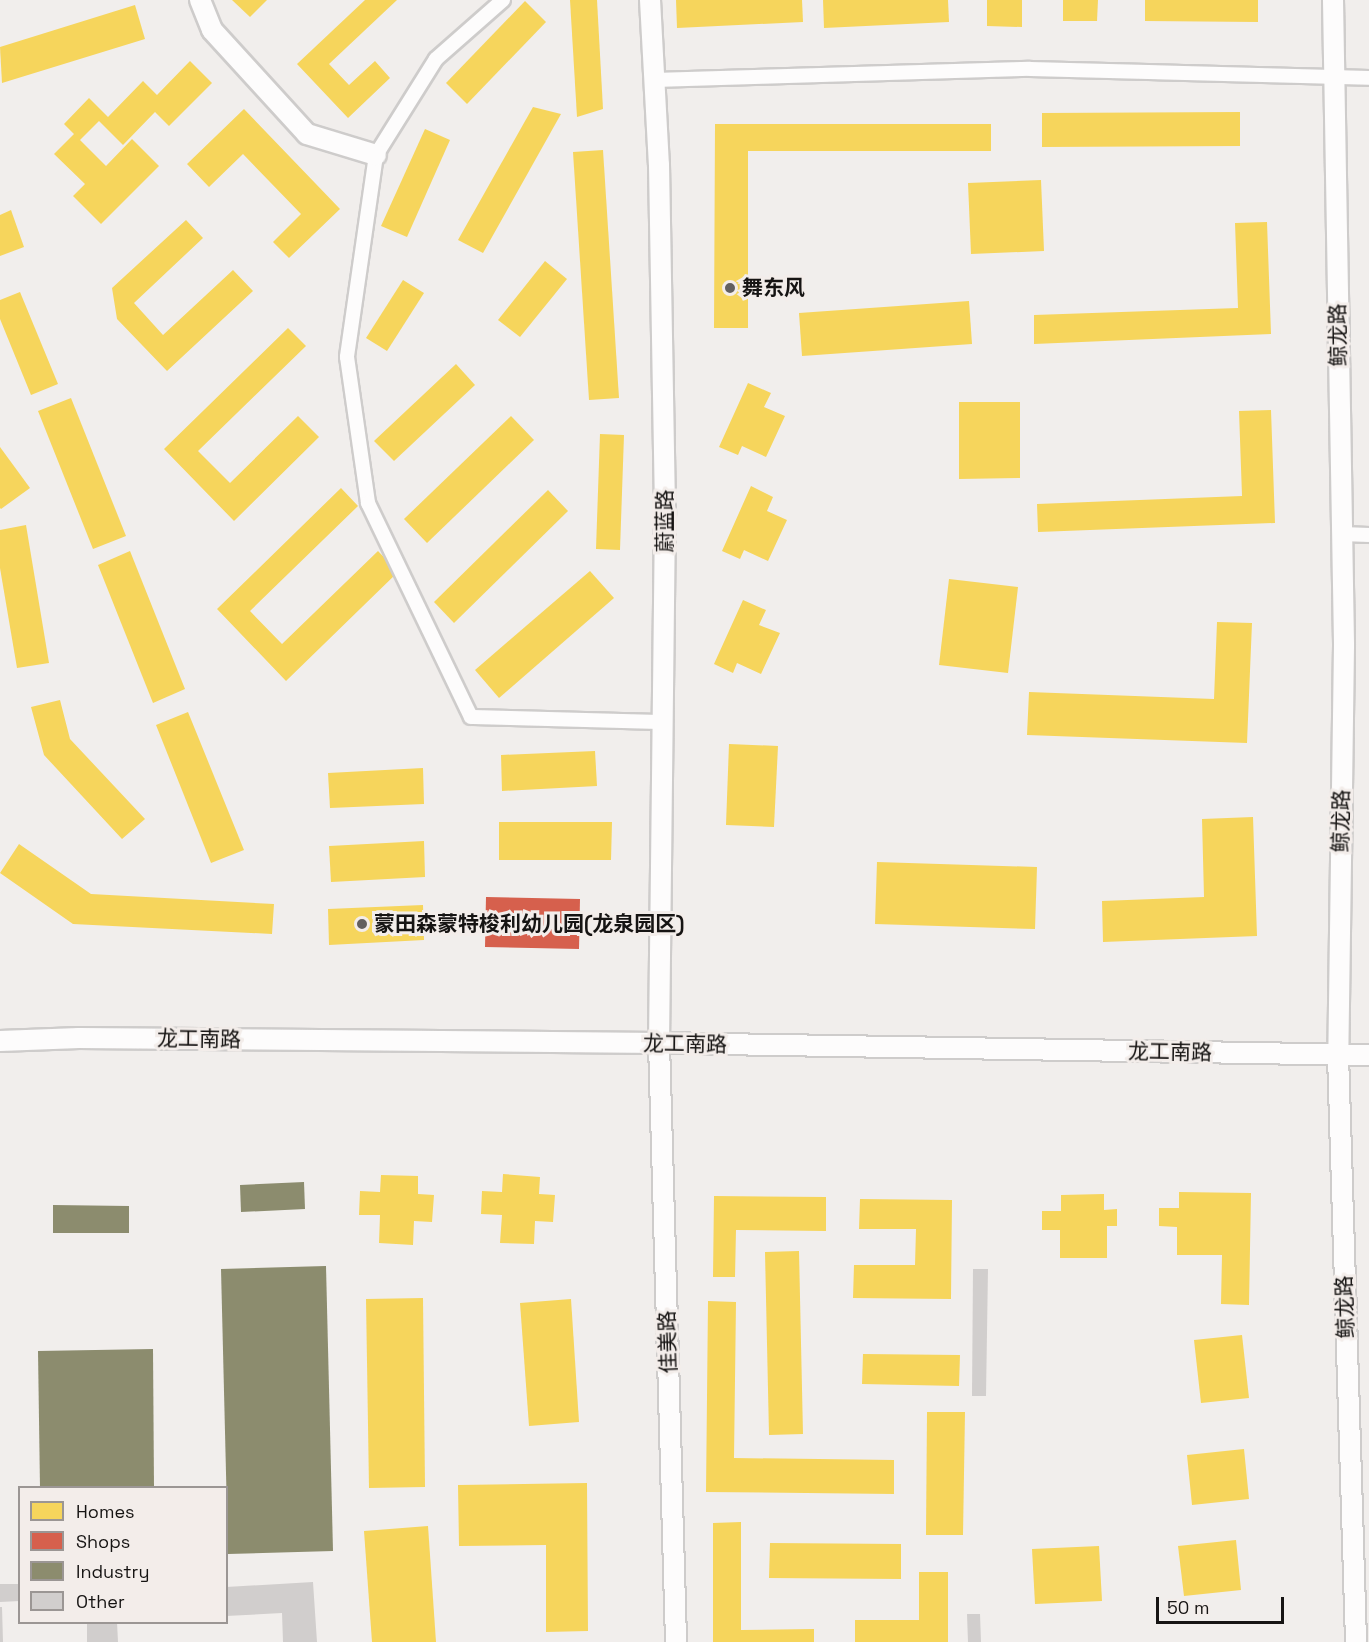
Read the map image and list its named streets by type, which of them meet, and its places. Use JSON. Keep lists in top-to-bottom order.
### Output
{
  "streets": {
    "street": [
      "鲸龙路",
      "蔚蓝路",
      "龙工南路",
      "佳美路"
    ]
  },
  "crossings": [
    ["鲸龙路", "龙工南路"],
    ["蔚蓝路", "龙工南路"],
    ["蔚蓝路", "佳美路"],
    ["龙工南路", "佳美路"]
  ],
  "places": ["舞东风", "蒙田森蒙特梭利幼儿园(龙泉园区)"],
  "legend": [
    "Homes",
    "Shops",
    "Industry",
    "Other"
  ],
  "scale_bar": "50 m"
}
